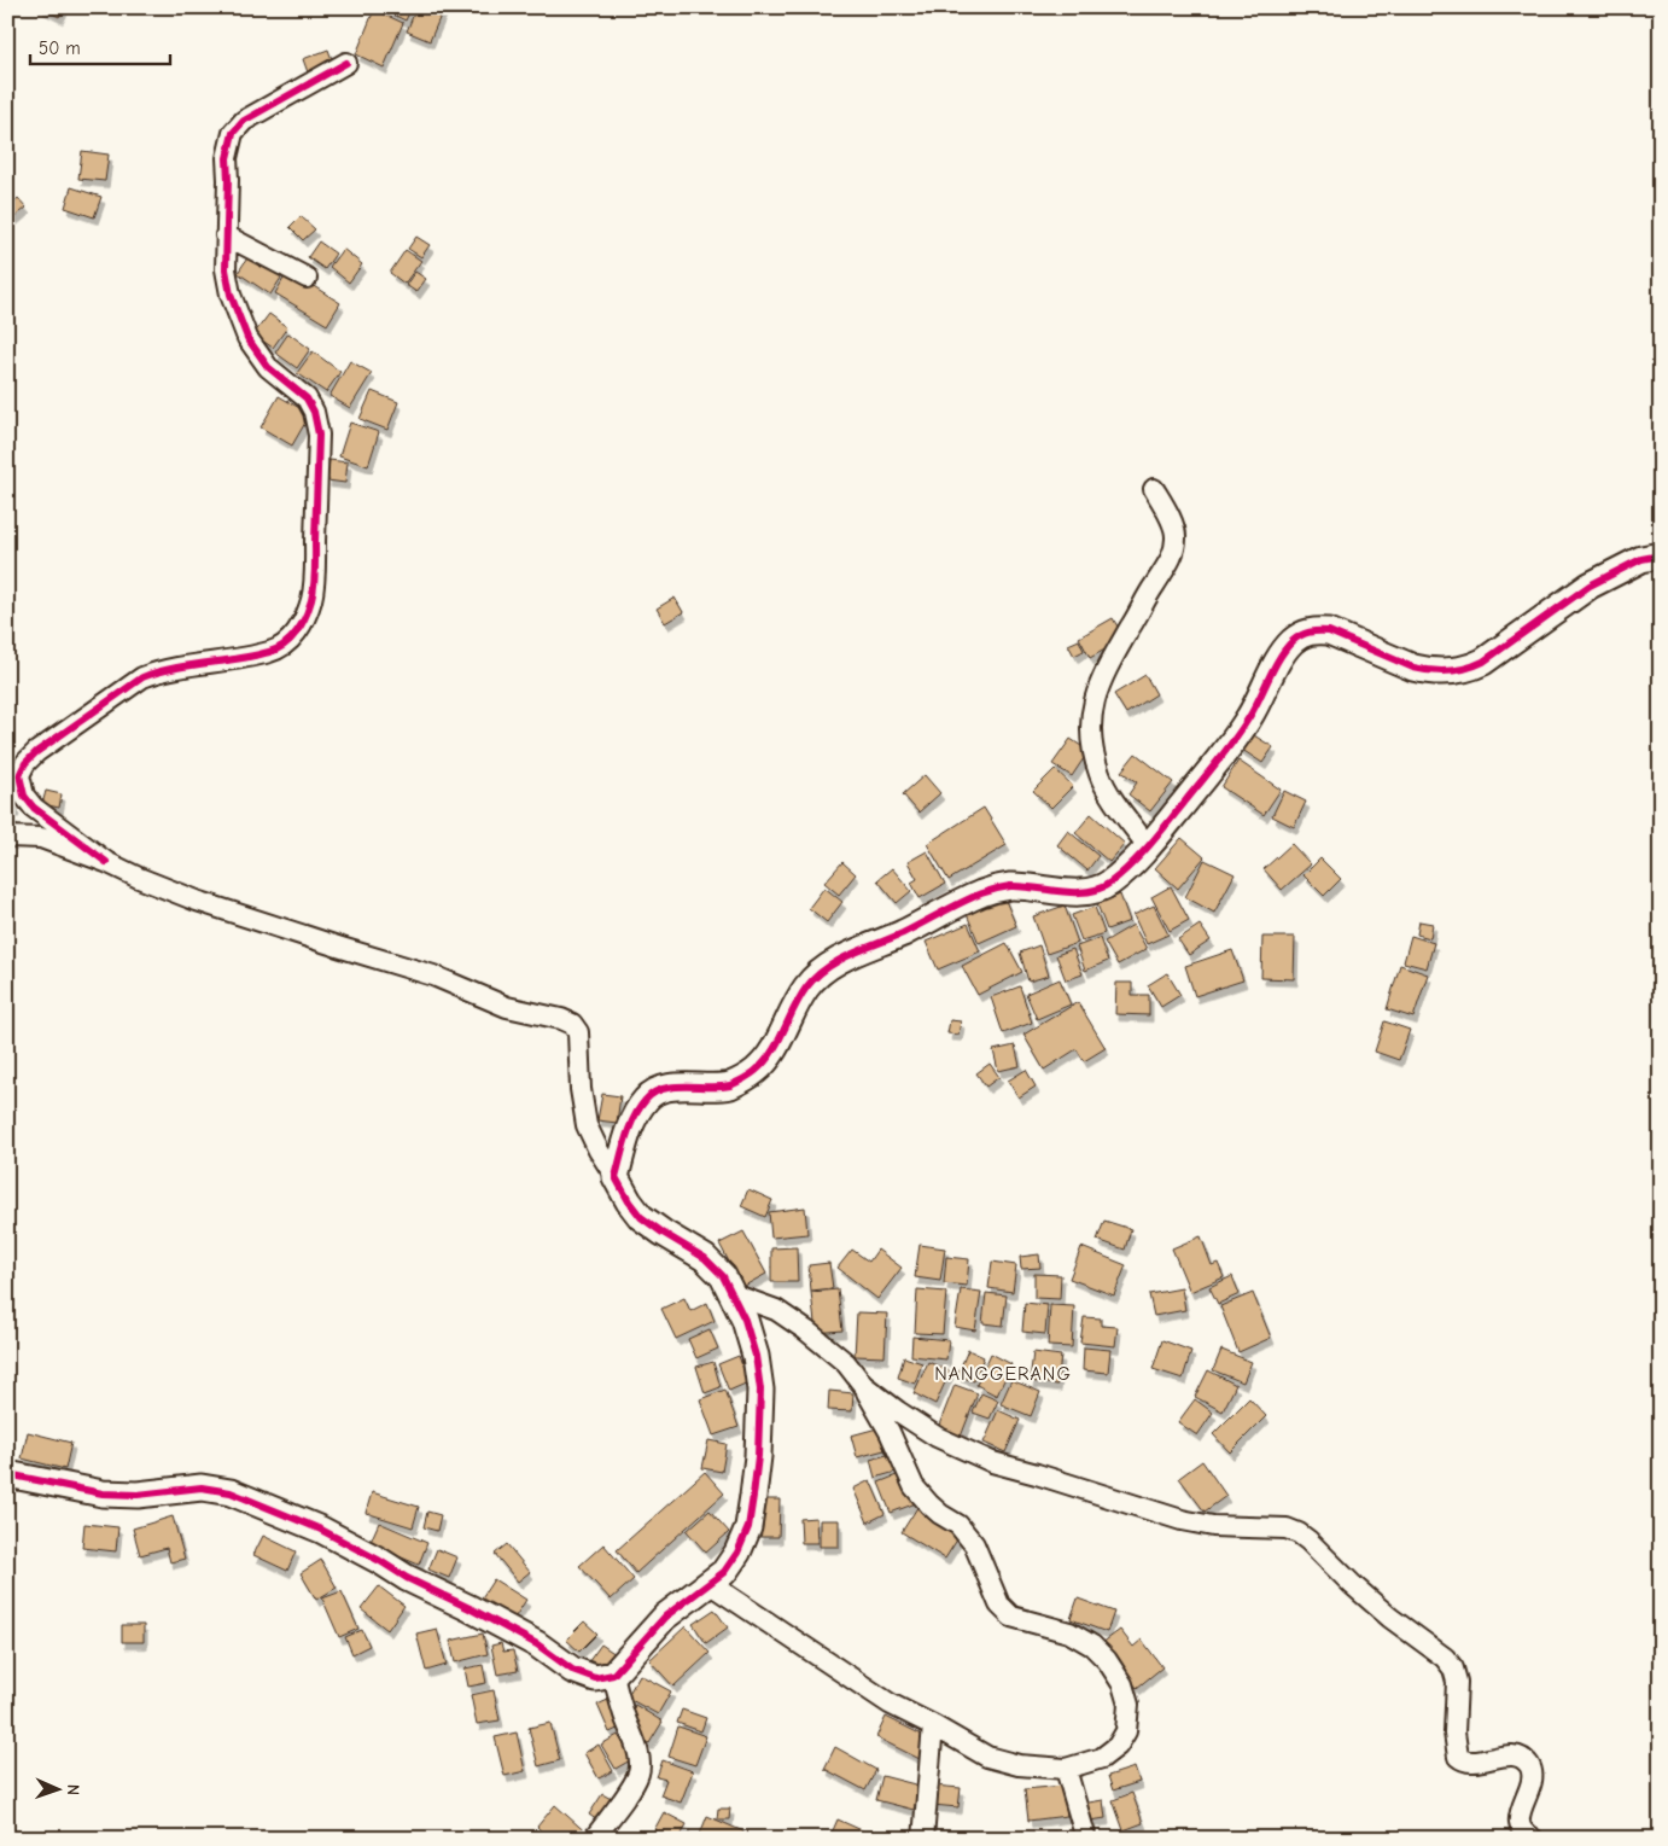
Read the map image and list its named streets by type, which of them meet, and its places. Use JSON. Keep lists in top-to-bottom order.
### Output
{
  "districts": ["NANGGERANG"],
  "scale_bar": "50 m",
  "north": "right"
}
